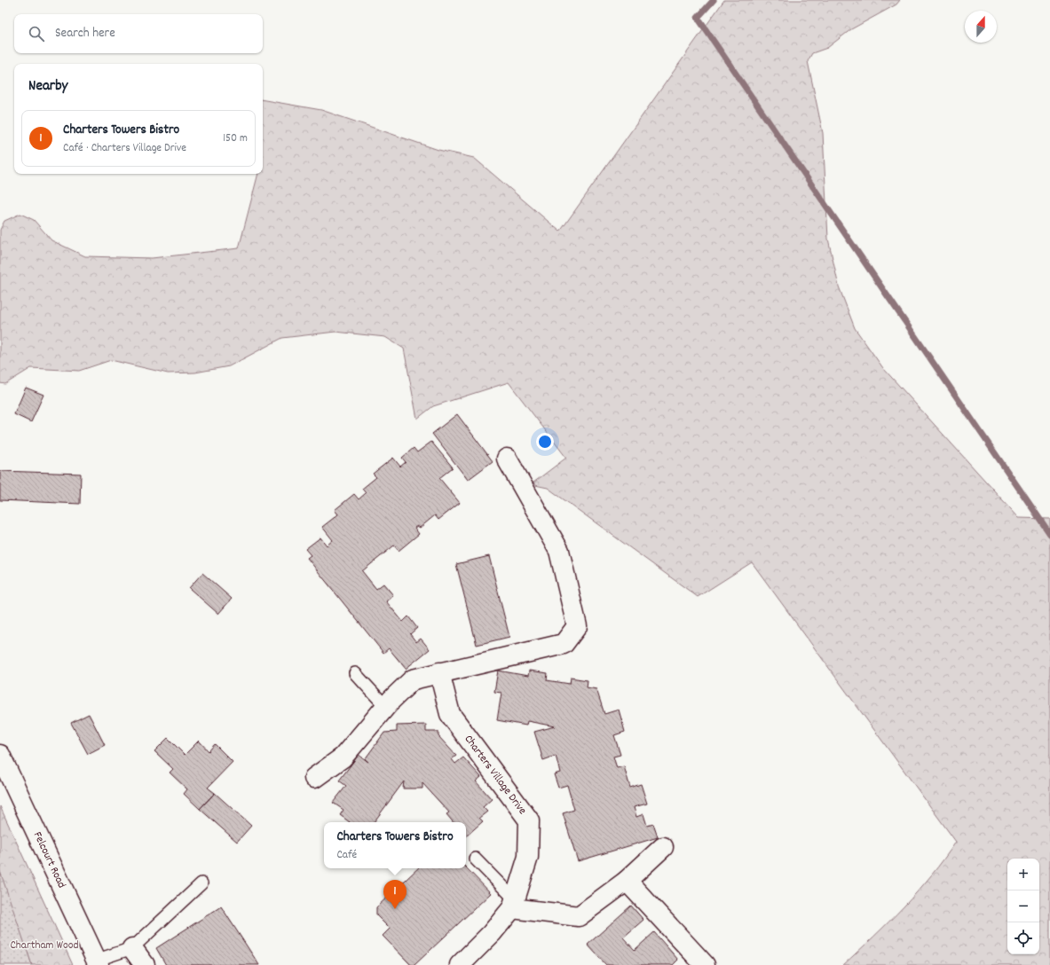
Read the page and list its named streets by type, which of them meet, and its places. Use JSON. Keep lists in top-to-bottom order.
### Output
{
  "streets": {
    "street": ["Charters Village Drive", "Felcourt Road"]
  },
  "parks": ["Chartham Wood"],
  "north": "top",
  "page": {
    "search": "Search here",
    "heading": "Nearby",
    "list": [
      {
        "mark": "1",
        "name": "Charters Towers Bistro",
        "note": "Café · Charters Village Drive",
        "value": "150 m"
      }
    ],
    "popup": ["Charters Towers Bistro", "Café"],
    "map_buttons": ["+", "−"],
    "pins": "1"
  }
}
